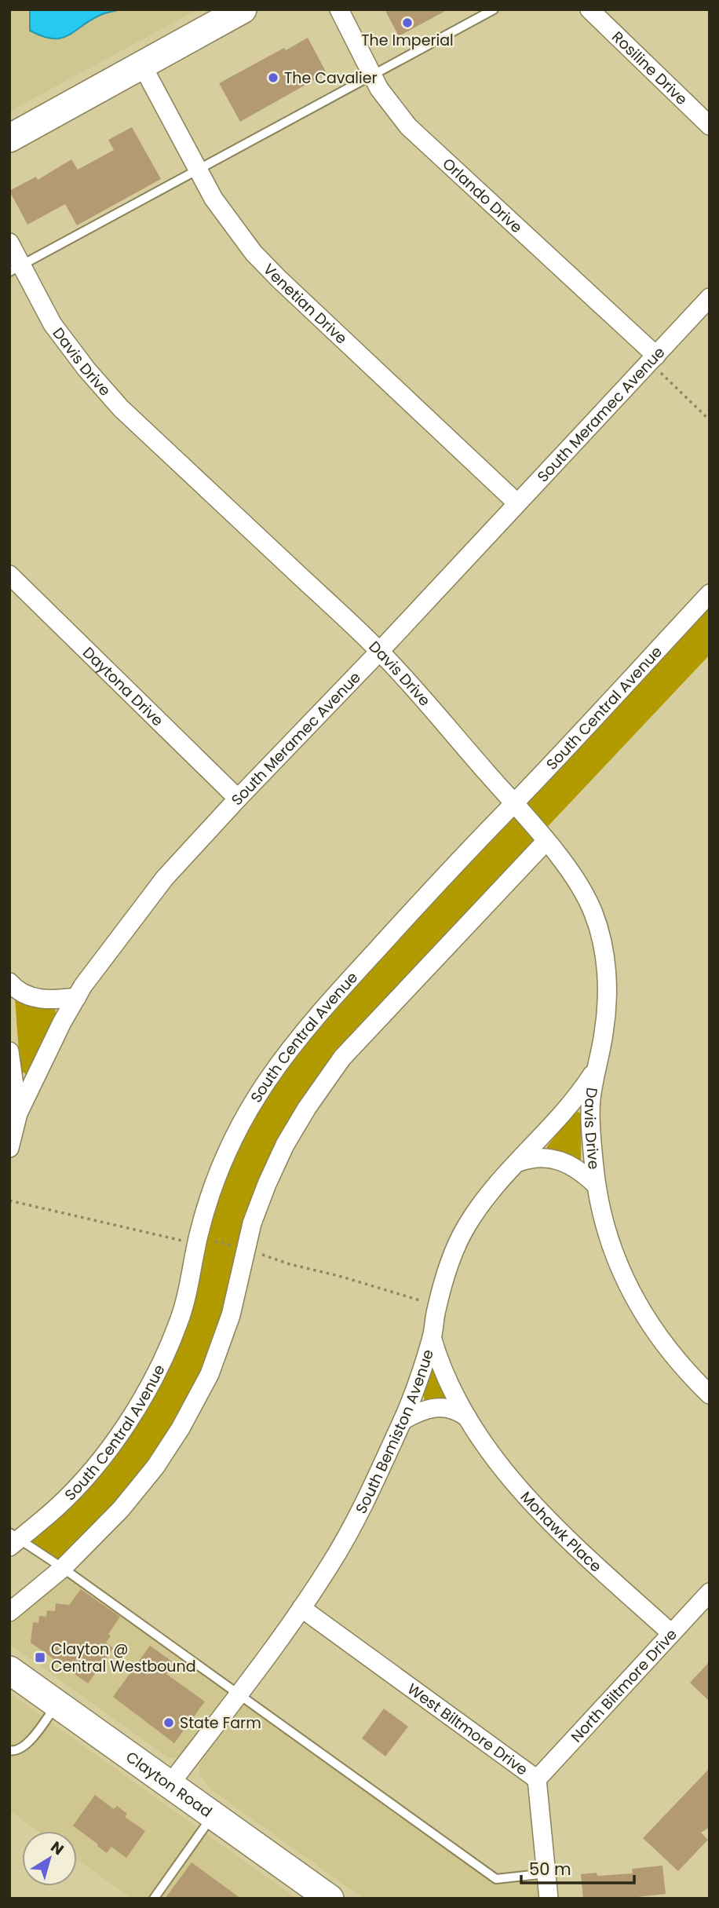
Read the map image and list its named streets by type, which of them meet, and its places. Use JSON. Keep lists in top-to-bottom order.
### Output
{
  "streets": {
    "main road": ["Clayton Road"],
    "street": [
      "Rosiline Drive",
      "Orlando Drive",
      "Venetian Drive",
      "Davis Drive",
      "South Meramec Avenue",
      "Daytona Drive",
      "South Central Avenue",
      "South Bemiston Avenue",
      "Mohawk Place",
      "North Biltmore Drive",
      "West Biltmore Drive"
    ]
  },
  "crossings": [
    ["Orlando Drive", "South Meramec Avenue"],
    ["Venetian Drive", "South Meramec Avenue"],
    ["Davis Drive", "South Meramec Avenue"],
    ["Davis Drive", "South Central Avenue"],
    ["Davis Drive", "South Bemiston Avenue"],
    ["South Meramec Avenue", "Daytona Drive"],
    ["South Bemiston Avenue", "Mohawk Place"],
    ["South Bemiston Avenue", "West Biltmore Drive"],
    ["South Bemiston Avenue", "Clayton Road"],
    ["Mohawk Place", "North Biltmore Drive"],
    ["North Biltmore Drive", "West Biltmore Drive"]
  ],
  "places": {
    "other": ["The Imperial", "The Cavalier", "State Farm"],
    "transit": ["Clayton @ Central Westbound"]
  },
  "scale_bar": "50 m",
  "north": "top right"
}
